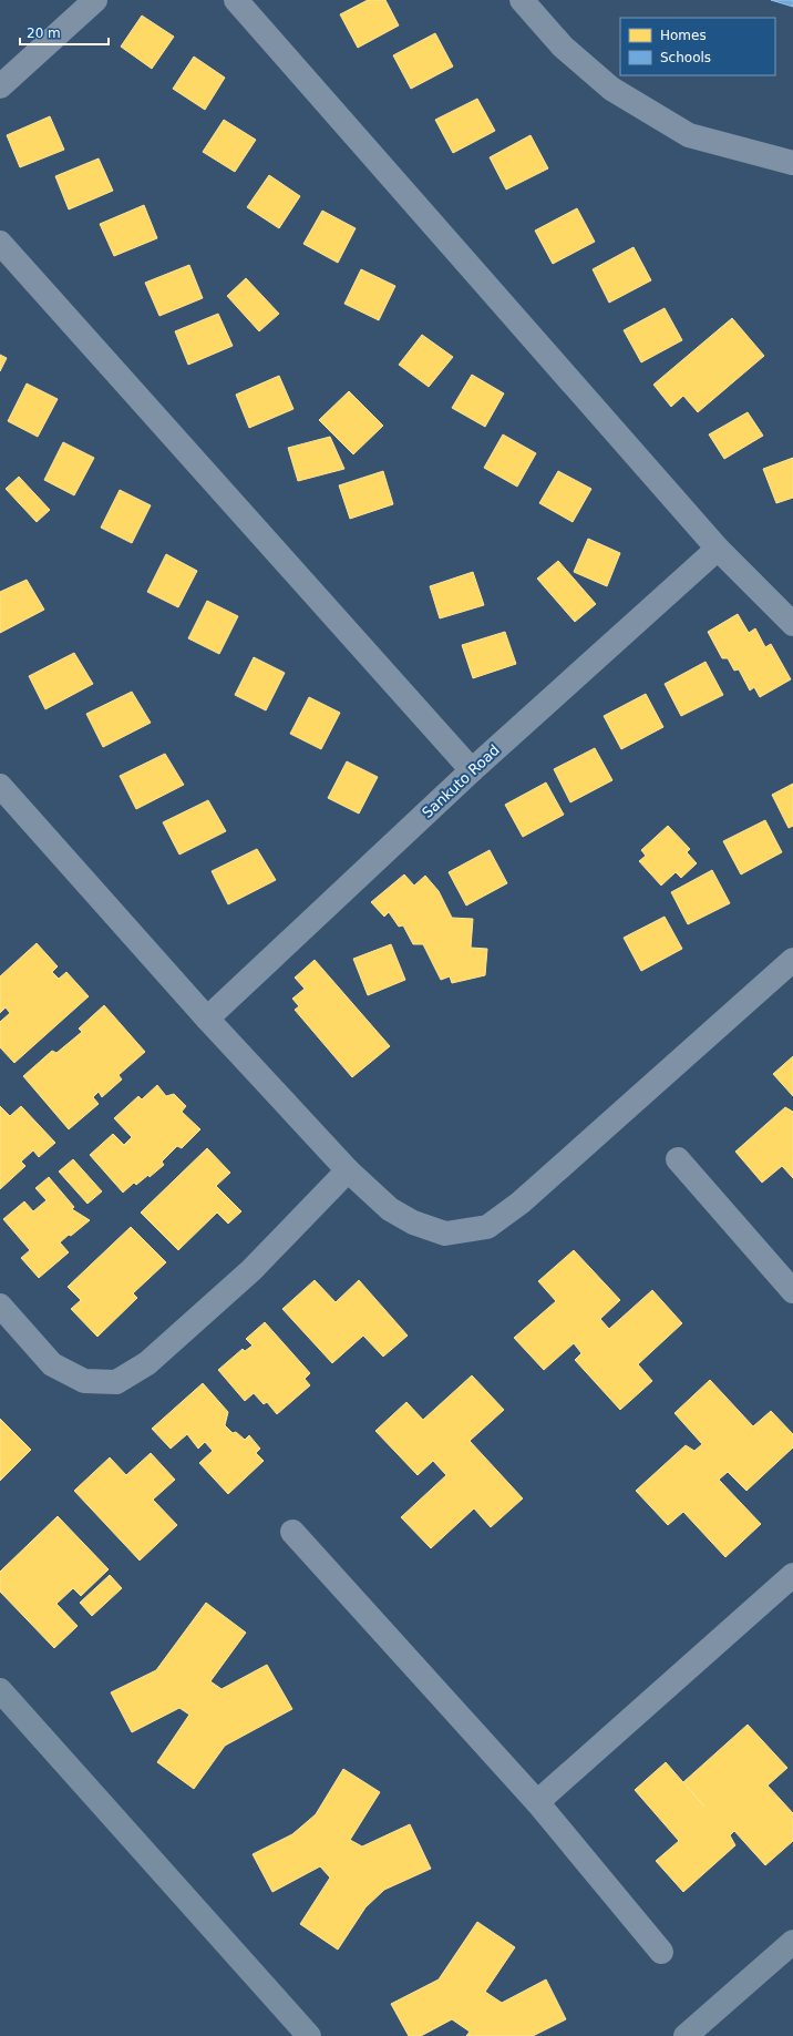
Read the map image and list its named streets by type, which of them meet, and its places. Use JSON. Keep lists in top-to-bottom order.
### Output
{
  "streets": {
    "street": ["Sankuto Road"]
  },
  "legend": ["Homes", "Schools"],
  "scale_bar": "20 m"
}
